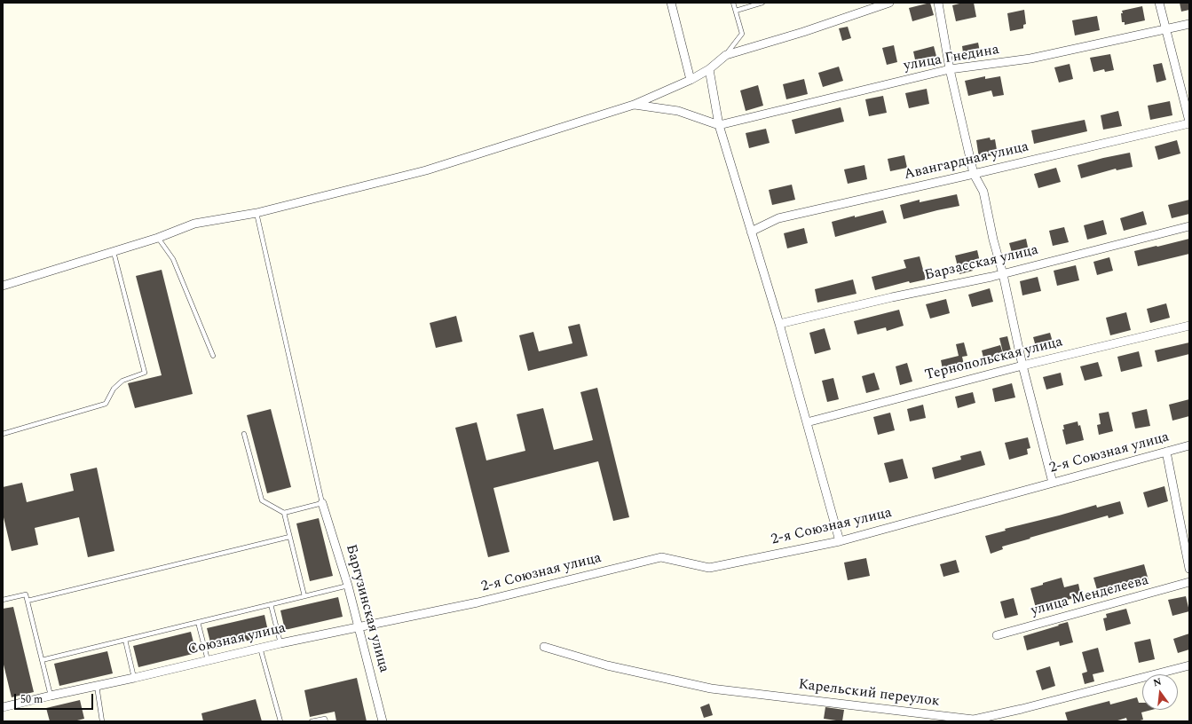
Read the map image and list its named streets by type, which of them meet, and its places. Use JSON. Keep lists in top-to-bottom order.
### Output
{
  "streets": {
    "street": [
      "улица Гнедина",
      "Авангардная улица",
      "Барзасская улица",
      "Тернопольская улица",
      "2-я Союзная улица",
      "улица Менделеева",
      "Баргузинская улица",
      "Союзная улица",
      "Карельский переулок"
    ]
  },
  "crossings": [
    ["2-я Союзная улица", "Союзная улица"],
    ["Баргузинская улица", "Союзная улица"]
  ],
  "scale_bar": "50 m",
  "north": "top"
}
